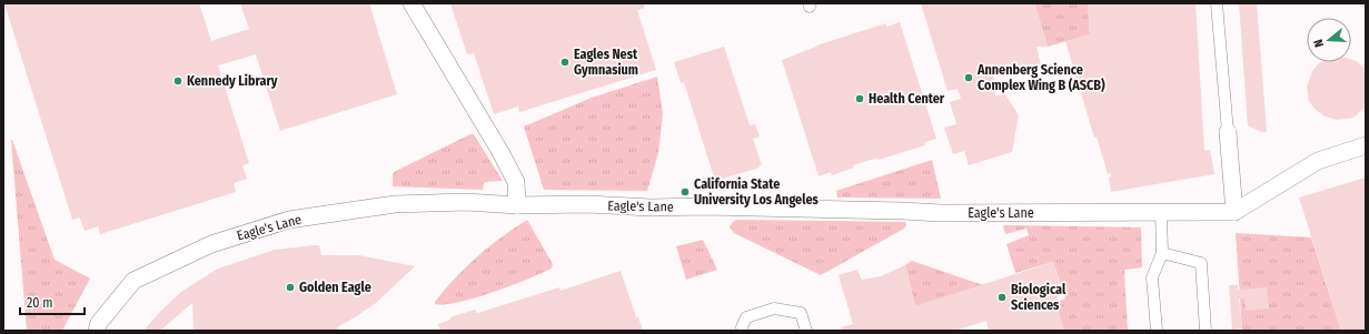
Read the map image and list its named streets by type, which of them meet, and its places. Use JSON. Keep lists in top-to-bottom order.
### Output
{
  "streets": {
    "street": ["Eagle's Lane"]
  },
  "places": [
    "Eagles Nest Gymnasium",
    "Annenberg Science Complex Wing B (ASCB)",
    "Kennedy Library",
    "Health Center",
    "California State University Los Angeles",
    "Golden Eagle",
    "Biological Sciences"
  ],
  "scale_bar": "20 m",
  "north": "left"
}
